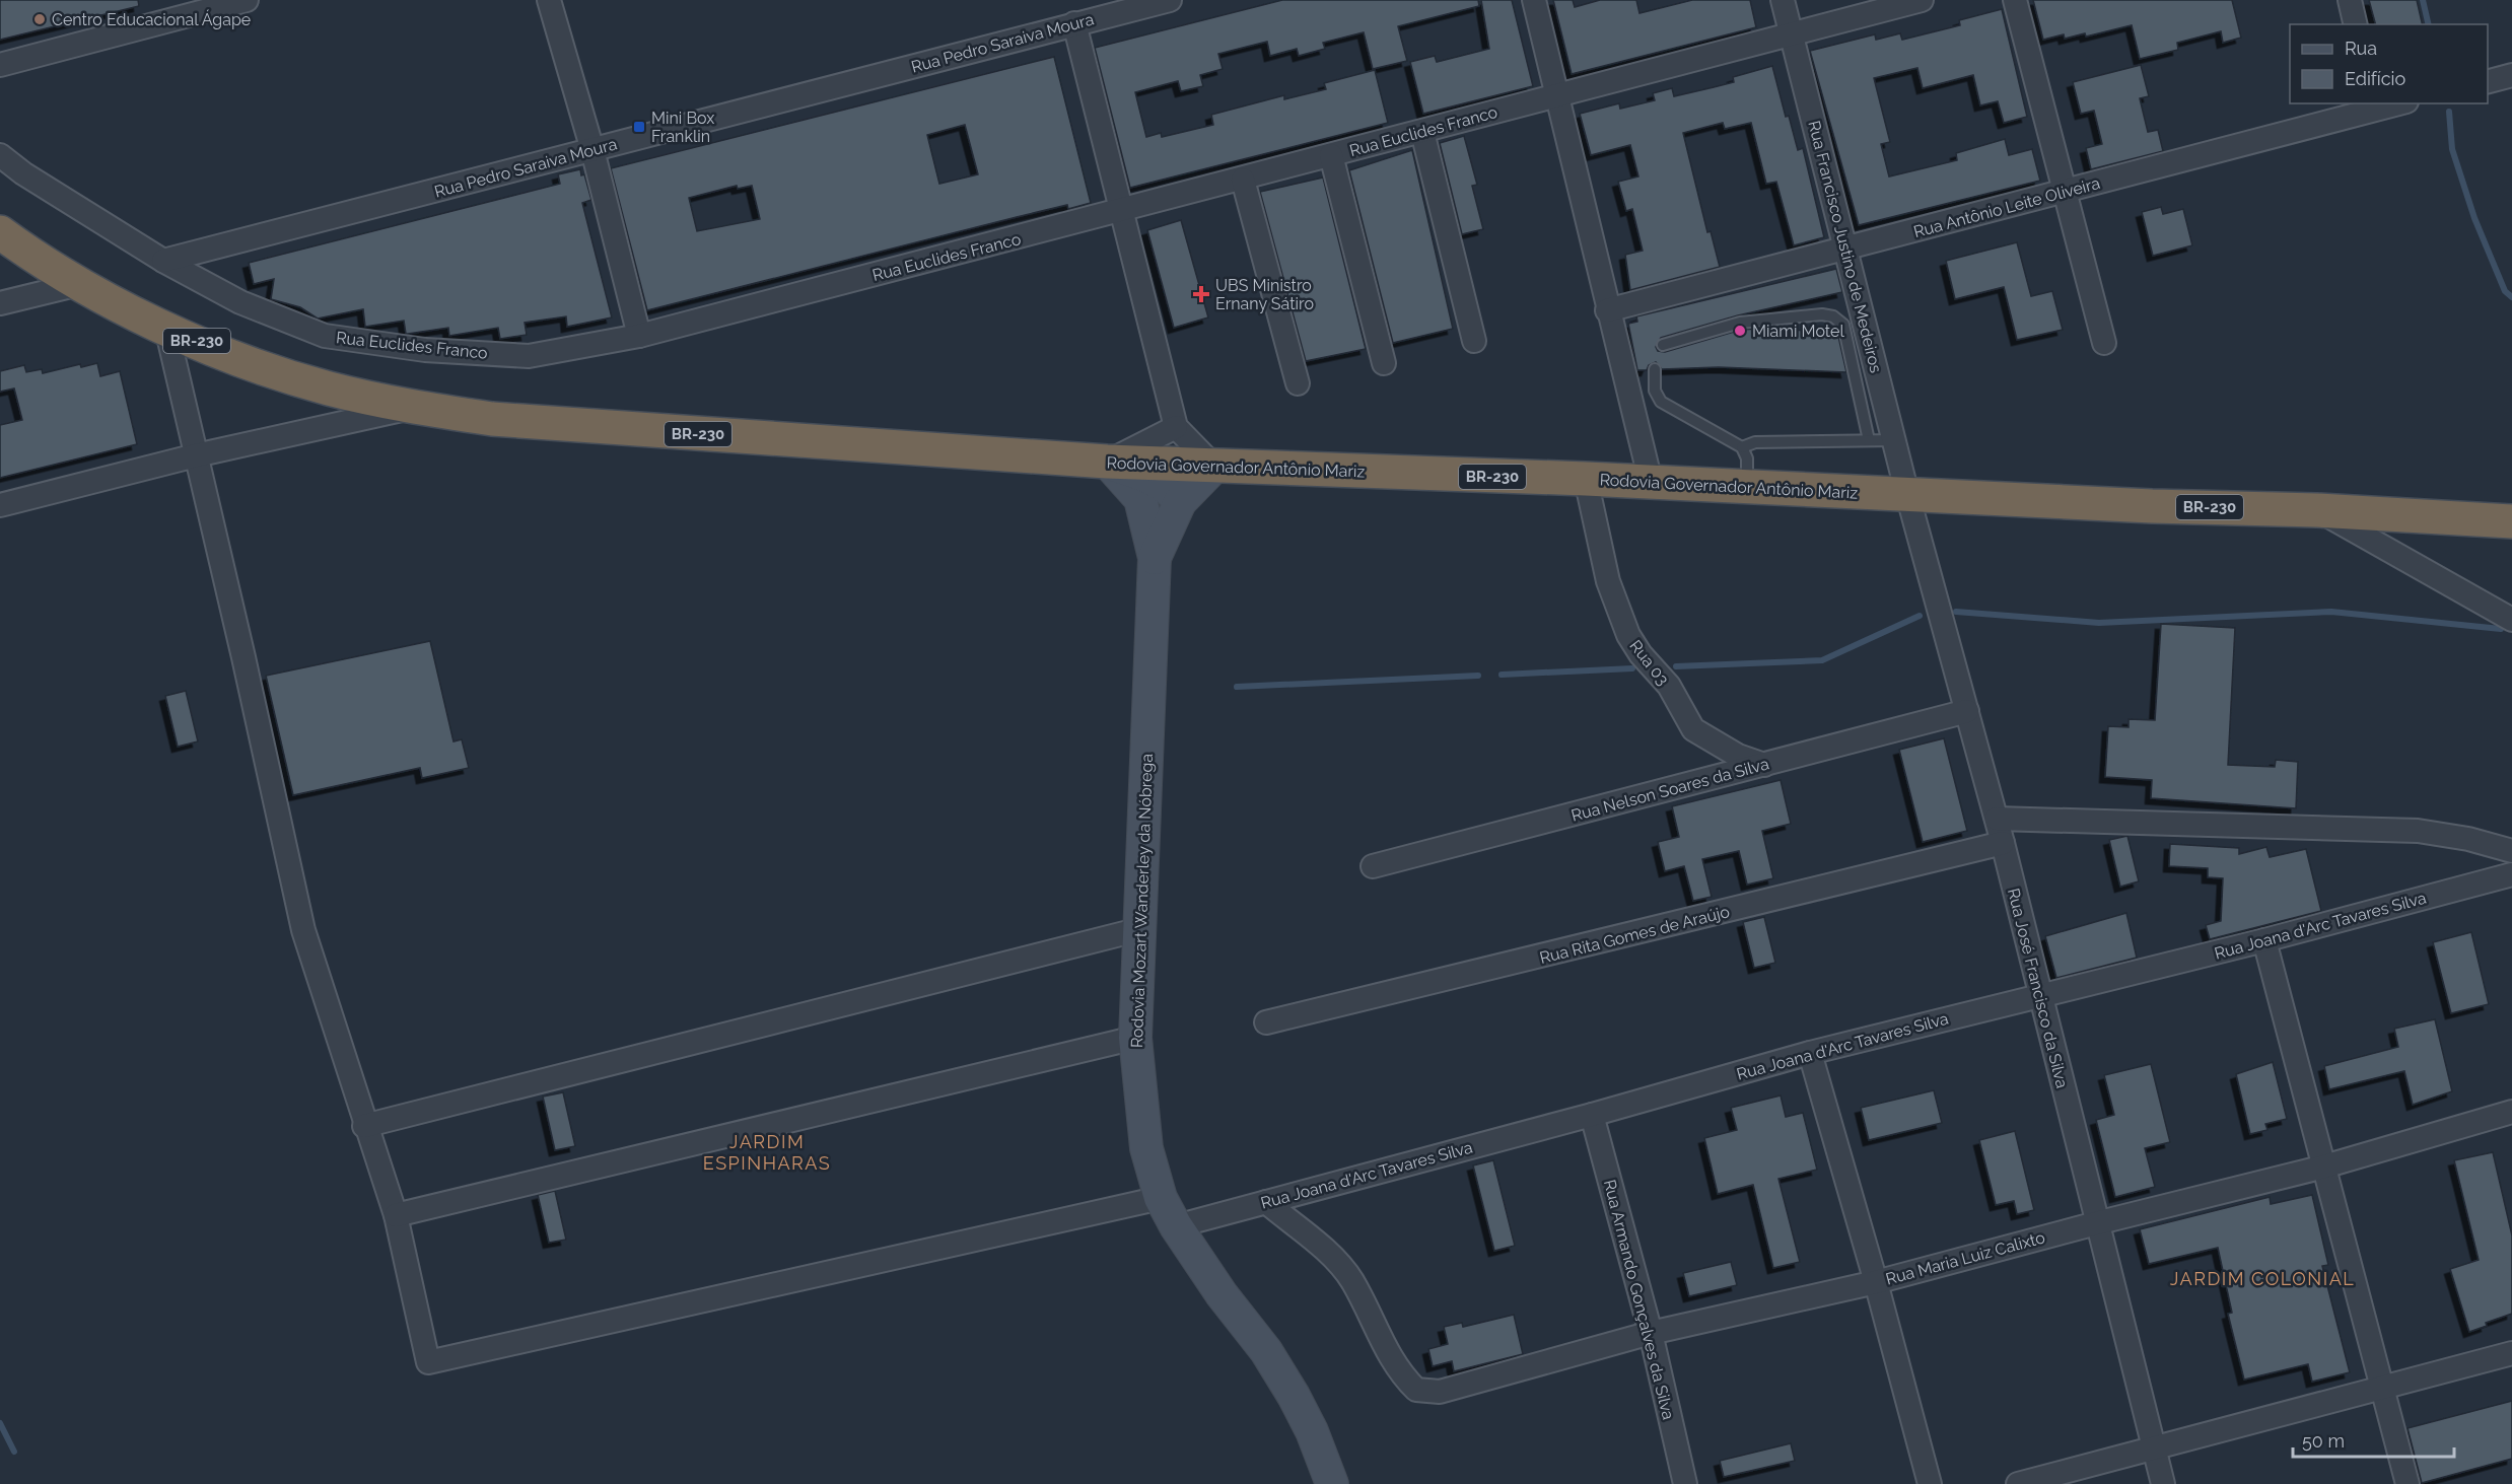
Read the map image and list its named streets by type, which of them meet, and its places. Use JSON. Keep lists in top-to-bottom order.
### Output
{
  "streets": {
    "highway": ["BR-230", "Rodovia Governador Antônio Mariz"],
    "main road": ["Rodovia Mozart Wanderley da Nóbrega"],
    "street": [
      "Rua Pedro Saraiva Moura",
      "Rua Euclides Franco",
      "Rua Antônio Leite Oliveira",
      "Rua Francisco Justino de Medeiros",
      "Rua 03",
      "Rua Nelson Soares da Silva",
      "Rua Joana d'Arc Tavares Silva",
      "Rua Rita Gomes de Araújo",
      "Rua José Francisco da Silva",
      "Rua Maria Luiz Calixto",
      "Rua Armando Gonçalves da Silva"
    ]
  },
  "crossings": [
    ["Rua Pedro Saraiva Moura", "Rua Euclides Franco"],
    ["Rua Euclides Franco", "Rua Francisco Justino de Medeiros"],
    ["Rua Antônio Leite Oliveira", "Rua Francisco Justino de Medeiros"],
    ["Rua Francisco Justino de Medeiros", "Rodovia Governador Antônio Mariz"],
    ["Rua Francisco Justino de Medeiros", "Rua José Francisco da Silva"],
    ["Rodovia Governador Antônio Mariz", "Rua 03"],
    ["Rodovia Governador Antônio Mariz", "Rodovia Mozart Wanderley da Nóbrega"],
    ["Rodovia Governador Antônio Mariz", "Rua José Francisco da Silva"],
    ["Rua 03", "Rua Nelson Soares da Silva"],
    ["Rua Nelson Soares da Silva", "Rua José Francisco da Silva"],
    ["Rodovia Mozart Wanderley da Nóbrega", "Rua Joana d'Arc Tavares Silva"],
    ["Rua Joana d'Arc Tavares Silva", "Rua José Francisco da Silva"],
    ["Rua Joana d'Arc Tavares Silva", "Rua Maria Luiz Calixto"],
    ["Rua Joana d'Arc Tavares Silva", "Rua Armando Gonçalves da Silva"],
    ["Rua Rita Gomes de Araújo", "Rua José Francisco da Silva"],
    ["Rua José Francisco da Silva", "Rua Maria Luiz Calixto"],
    ["Rua Maria Luiz Calixto", "Rua Armando Gonçalves da Silva"]
  ],
  "districts": ["JARDIM ESPINHARAS", "JARDIM COLONIAL"],
  "places": {
    "other": ["Centro Educacional Ágape", "Miami Motel"],
    "transit": ["Mini Box Franklin"],
    "health": ["UBS Ministro Ernany Sátiro"]
  },
  "legend": ["Rua", "Edifício"],
  "scale_bar": "50 m"
}
